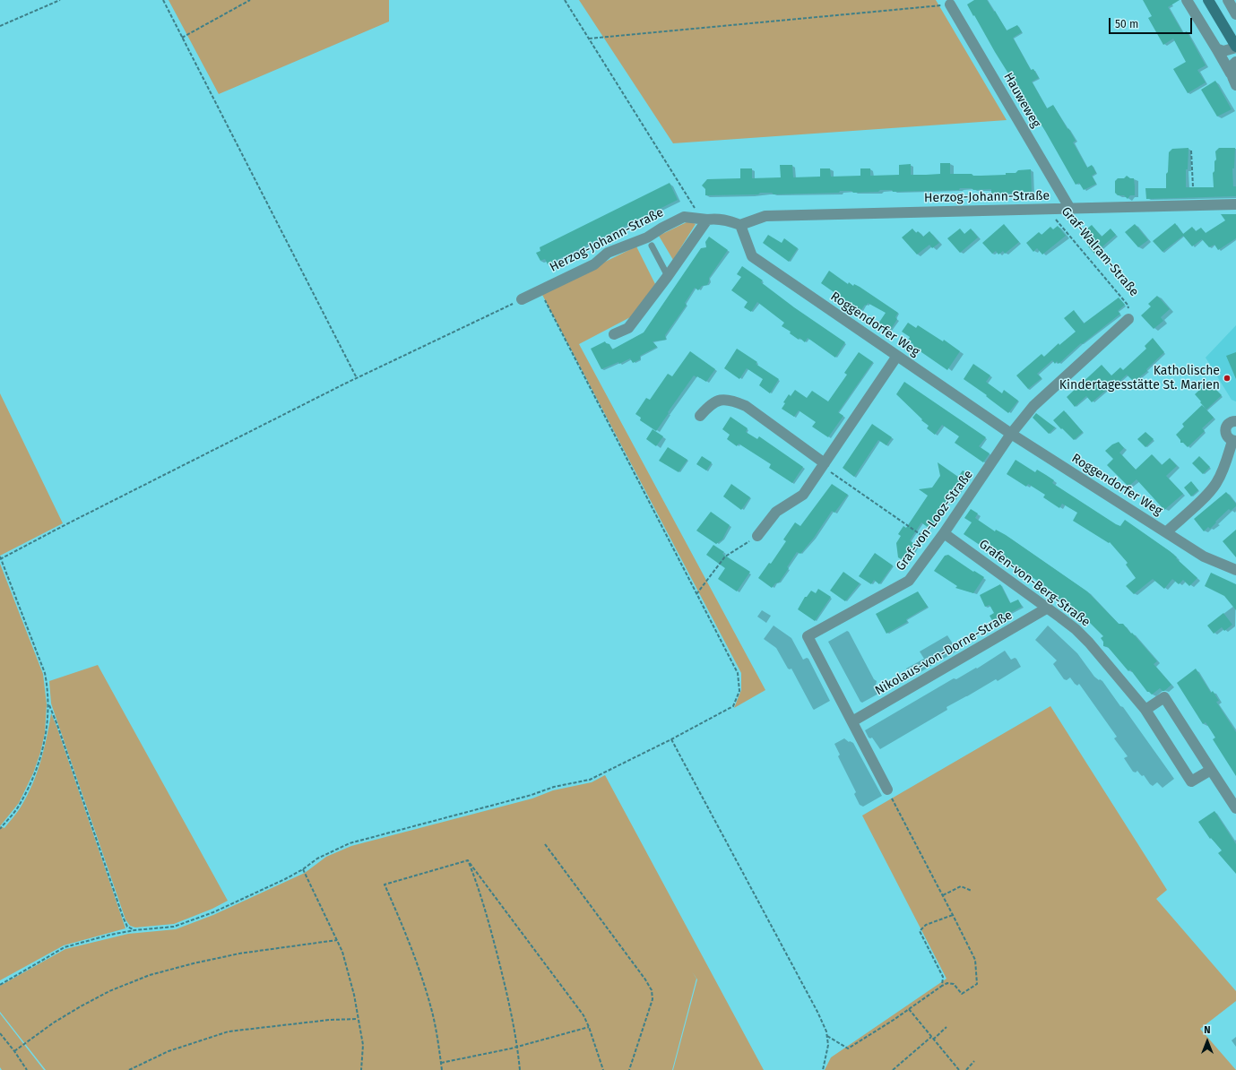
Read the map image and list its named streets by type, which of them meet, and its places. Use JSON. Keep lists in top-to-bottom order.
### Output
{
  "streets": {
    "street": [
      "Hauweweg",
      "Herzog-Johann-Straße",
      "Roggendorfer Weg",
      "Graf-von-Looz-Straße",
      "Grafen-von-Berg-Straße",
      "Nikolaus-von-Dorne-Straße"
    ],
    "path": ["Graf-Walram-Straße"]
  },
  "crossings": [
    ["Hauweweg", "Herzog-Johann-Straße"],
    ["Herzog-Johann-Straße", "Graf-Walram-Straße"],
    ["Herzog-Johann-Straße", "Roggendorfer Weg"],
    ["Roggendorfer Weg", "Graf-von-Looz-Straße"],
    ["Graf-von-Looz-Straße", "Grafen-von-Berg-Straße"],
    ["Graf-von-Looz-Straße", "Nikolaus-von-Dorne-Straße"],
    ["Grafen-von-Berg-Straße", "Nikolaus-von-Dorne-Straße"]
  ],
  "places": ["Katholische Kindertagesstätte St. Marien"],
  "scale_bar": "50 m",
  "north": "top"
}
